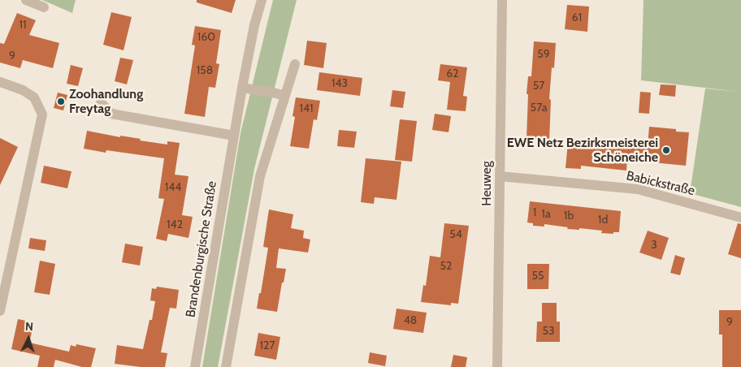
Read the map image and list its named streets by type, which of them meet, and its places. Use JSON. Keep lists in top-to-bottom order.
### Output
{
  "streets": {
    "street": ["Heuweg", "Babickstraße", "Brandenburgische Straße"]
  },
  "crossings": [
    ["Heuweg", "Babickstraße"]
  ],
  "places": ["Zoohandlung Freytag", "EWE Netz Bezirksmeisterei Schöneiche"],
  "house_numbers": [
    "61",
    "11",
    "160",
    "59",
    "9",
    "158",
    "62",
    "143",
    "57",
    "57a",
    "141",
    "144",
    "1",
    "1a",
    "1b",
    "1d",
    "142",
    "54",
    "3",
    "52",
    "55",
    "48",
    "9",
    "53",
    "127"
  ],
  "north": "top"
}
